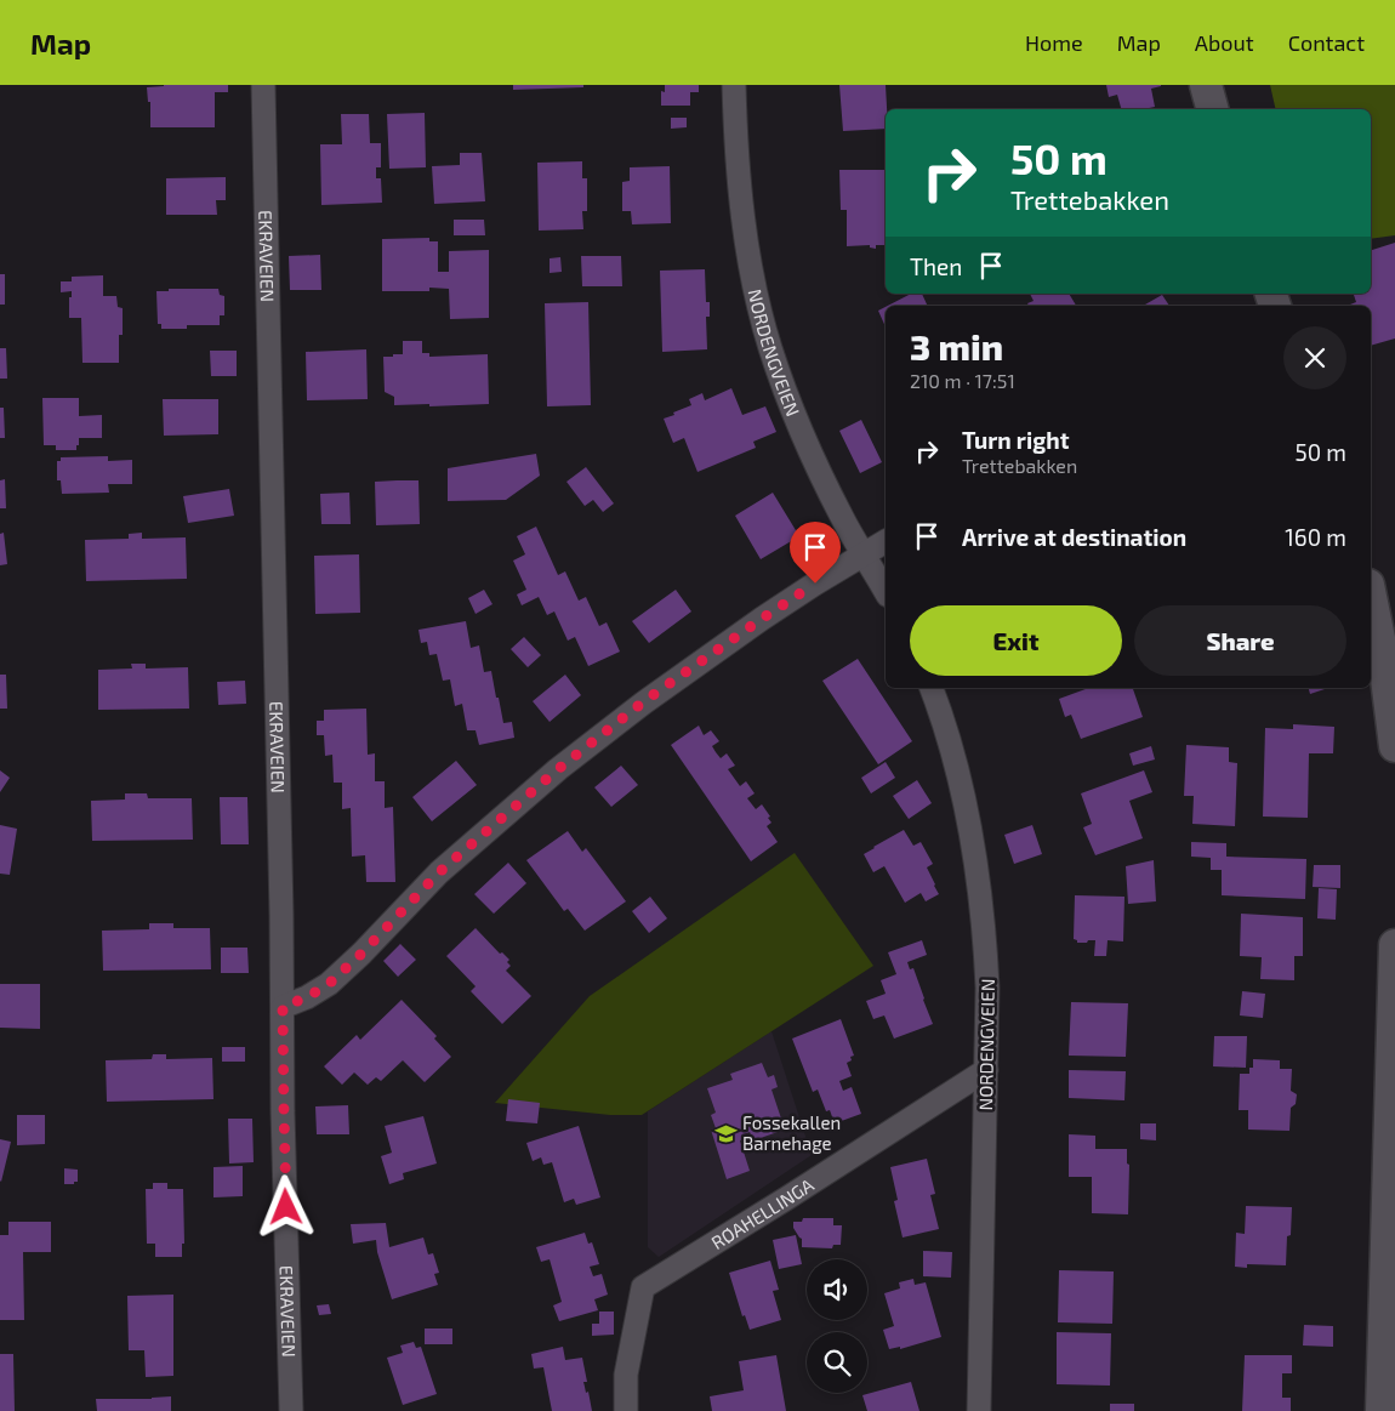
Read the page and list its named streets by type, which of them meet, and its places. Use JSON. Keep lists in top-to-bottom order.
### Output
{
  "streets": {
    "street": ["EKRAVEIEN", "NORDENGVEIEN", "RØAHELLINGA"]
  },
  "crossings": [
    ["NORDENGVEIEN", "RØAHELLINGA"]
  ],
  "places": {
    "school or university": ["Fossekallen Barnehage"]
  },
  "page": {
    "header": "Map",
    "nav": [
      "Home",
      "Map",
      "About",
      "Contact"
    ],
    "turn": ["50 m", "Trettebakken"],
    "then": "Then",
    "heading": ["3 min", "210 m · 17:51"],
    "list": [
      {
        "name": "Turn right",
        "note": "Trettebakken",
        "value": "50 m"
      },
      {
        "name": "Arrive at destination",
        "value": "160 m"
      }
    ],
    "buttons": ["Exit", "Share"]
  }
}
